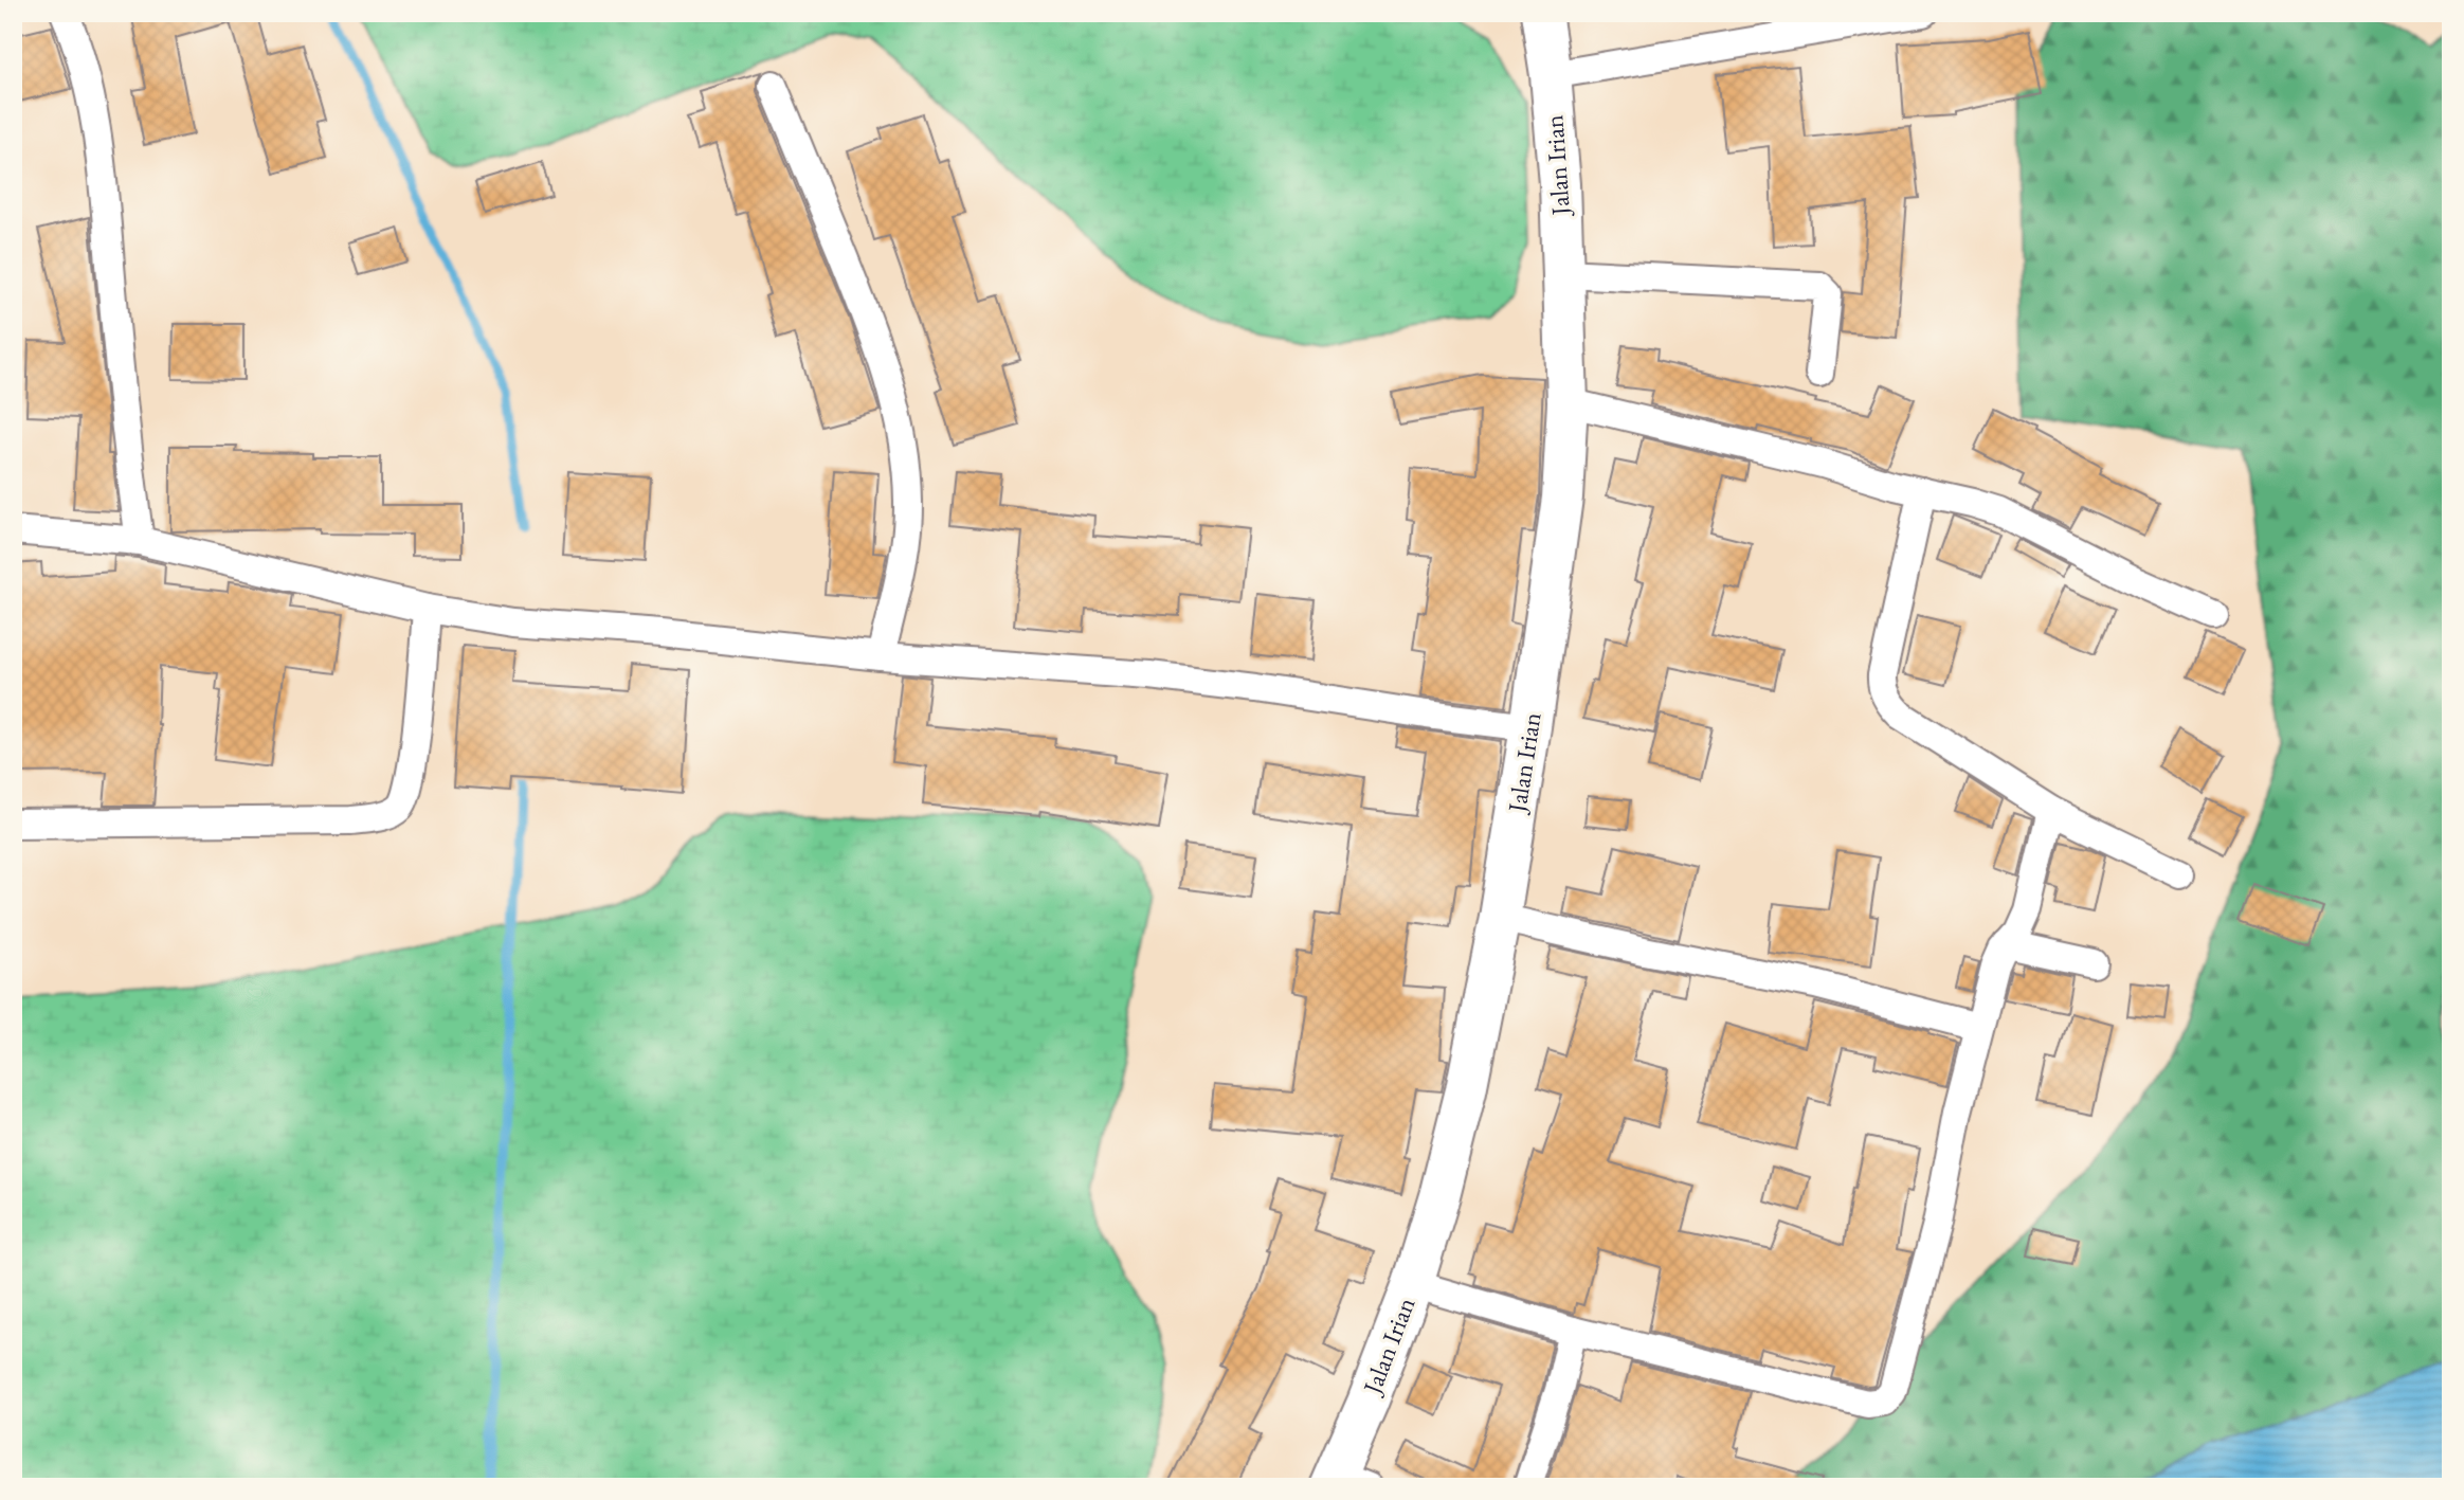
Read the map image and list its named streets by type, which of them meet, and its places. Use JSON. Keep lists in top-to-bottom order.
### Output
{
  "streets": {
    "main road": ["Jalan Irian"]
  }
}
